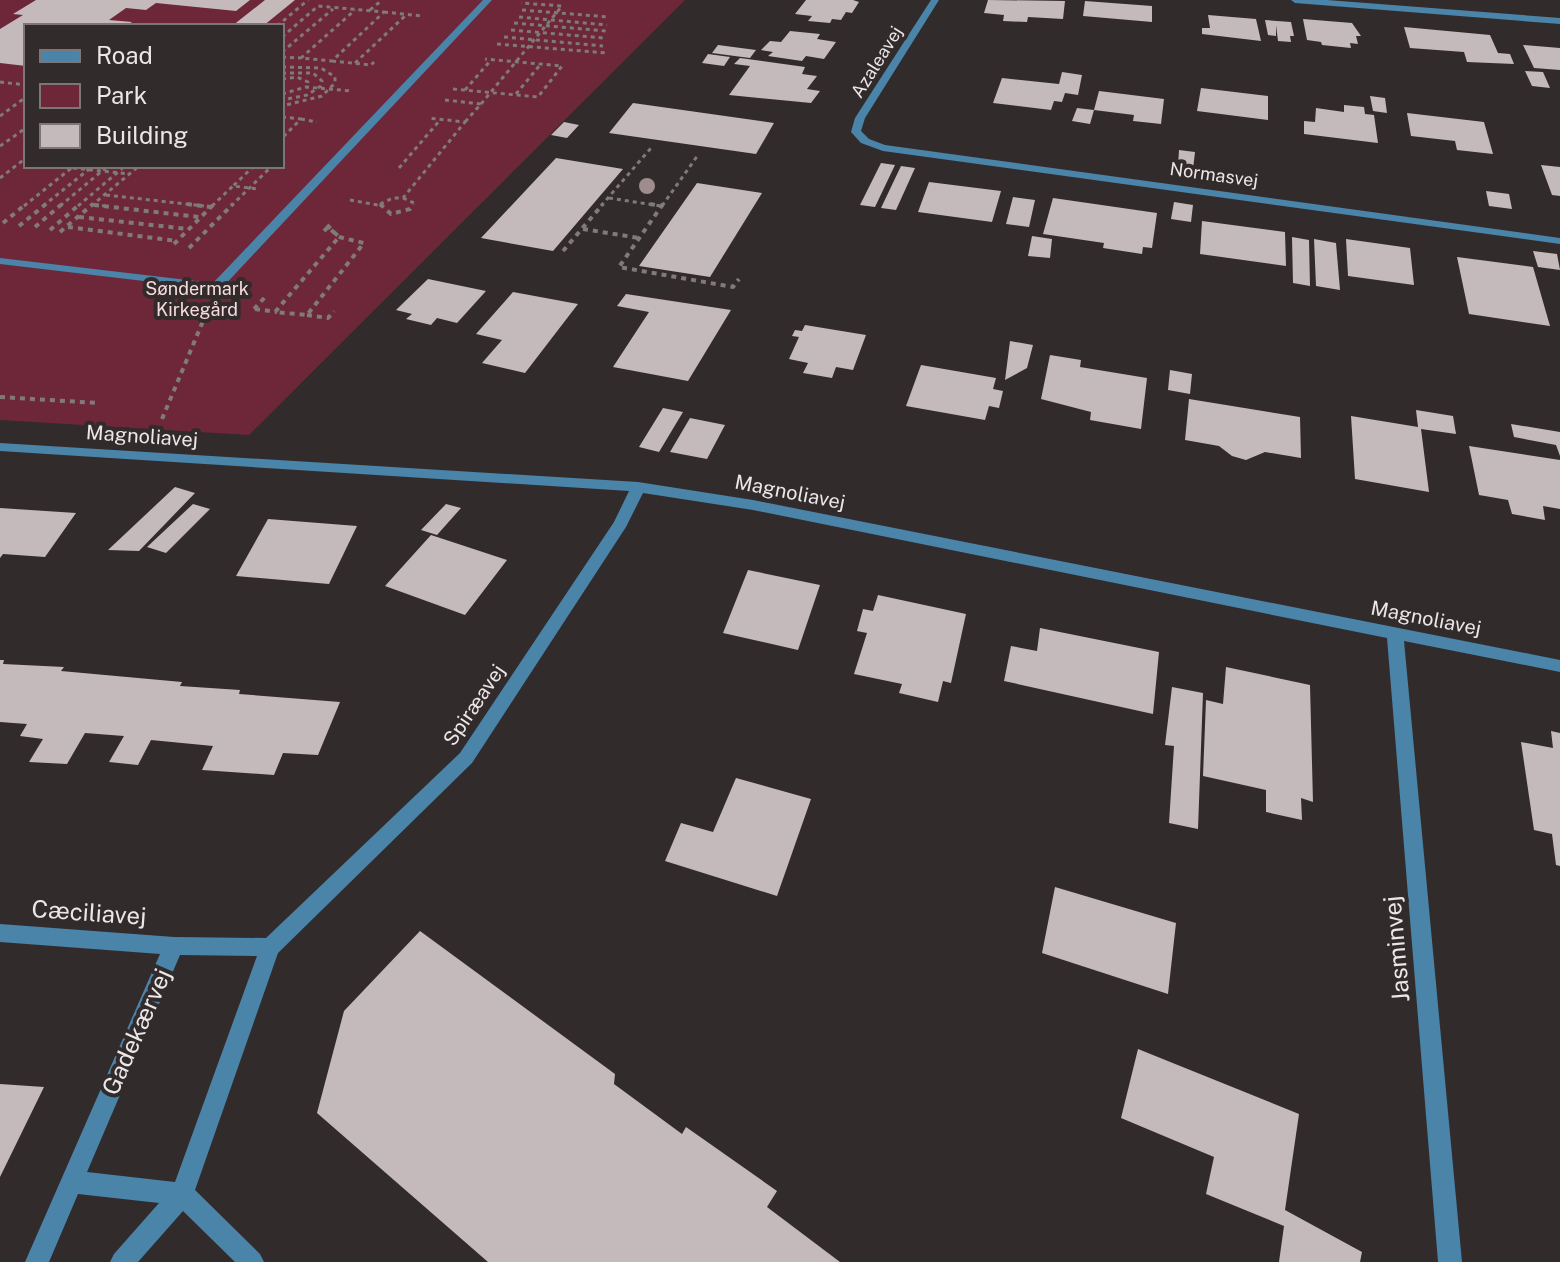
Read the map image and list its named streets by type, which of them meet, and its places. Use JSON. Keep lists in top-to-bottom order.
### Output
{
  "streets": {
    "street": [
      "Azaleavej",
      "Normasvej",
      "Magnoliavej",
      "Spiræavej",
      "Cæciliavej",
      "Jasminvej",
      "Gadekærvej"
    ]
  },
  "crossings": [
    ["Azaleavej", "Normasvej"],
    ["Magnoliavej", "Spiræavej"],
    ["Magnoliavej", "Jasminvej"],
    ["Spiræavej", "Gadekærvej"],
    ["Cæciliavej", "Gadekærvej"]
  ],
  "parks": ["Søndermark Kirkegård"],
  "legend": ["Road", "Park", "Building"]
}
